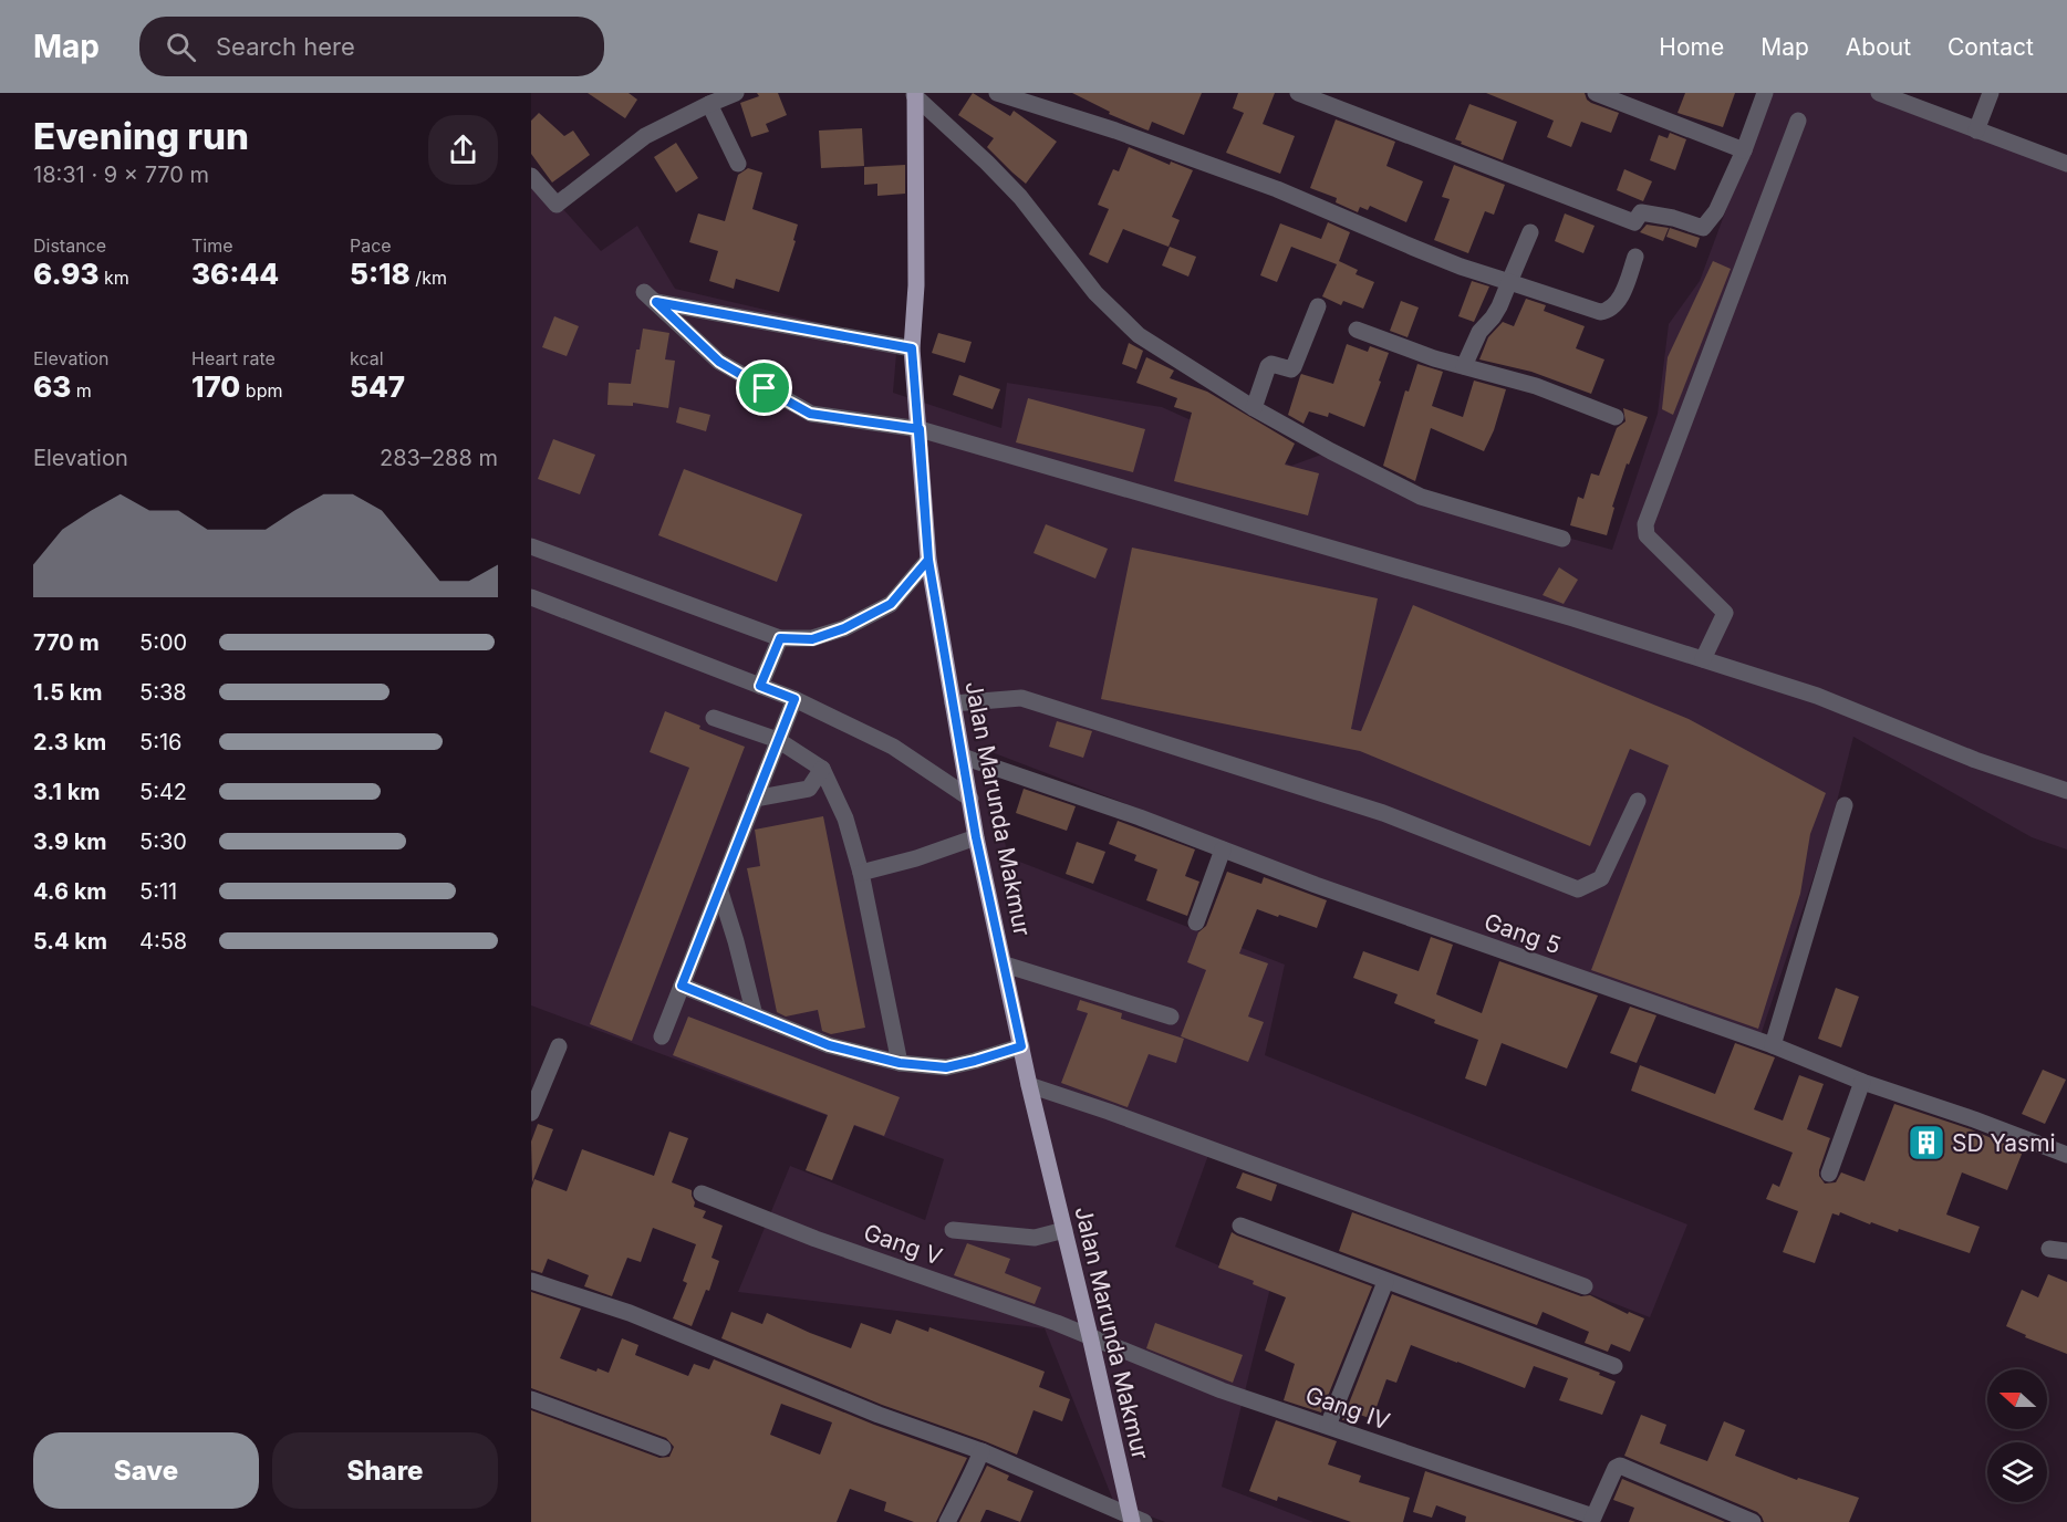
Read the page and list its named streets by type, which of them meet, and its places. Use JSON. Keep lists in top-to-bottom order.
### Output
{
  "streets": {
    "main road": ["Jalan Marunda Makmur"],
    "street": ["Gang 5", "Gang V", "Gang IV"]
  },
  "crossings": [
    ["Jalan Marunda Makmur", "Gang 5"],
    ["Jalan Marunda Makmur", "Gang V"],
    ["Jalan Marunda Makmur", "Gang IV"],
    ["Gang V", "Gang IV"]
  ],
  "places": {
    "building": ["SD Yasmi"]
  },
  "north": "left",
  "page": {
    "header": "Map",
    "search": "Search here",
    "nav": [
      "Home",
      "Map",
      "About",
      "Contact"
    ],
    "heading": ["Evening run", "18:31 · 9 × 770 m"],
    "stats": [
      ["Distance", "6.93 km"],
      ["Time", "36:44"],
      ["Pace", "5:18 /km"],
      ["Elevation", "63 m"],
      ["Heart rate", "170 bpm"],
      ["kcal", "547"]
    ],
    "chart": ["Elevation", "283–288 m"],
    "list": [
      {
        "name": "770 m",
        "note": "5:00"
      },
      {
        "name": "1.5 km",
        "note": "5:38"
      },
      {
        "name": "2.3 km",
        "note": "5:16"
      },
      {
        "name": "3.1 km",
        "note": "5:42"
      },
      {
        "name": "3.9 km",
        "note": "5:30"
      },
      {
        "name": "4.6 km",
        "note": "5:11"
      },
      {
        "name": "5.4 km",
        "note": "4:58"
      }
    ],
    "buttons": ["Save", "Share"]
  }
}
